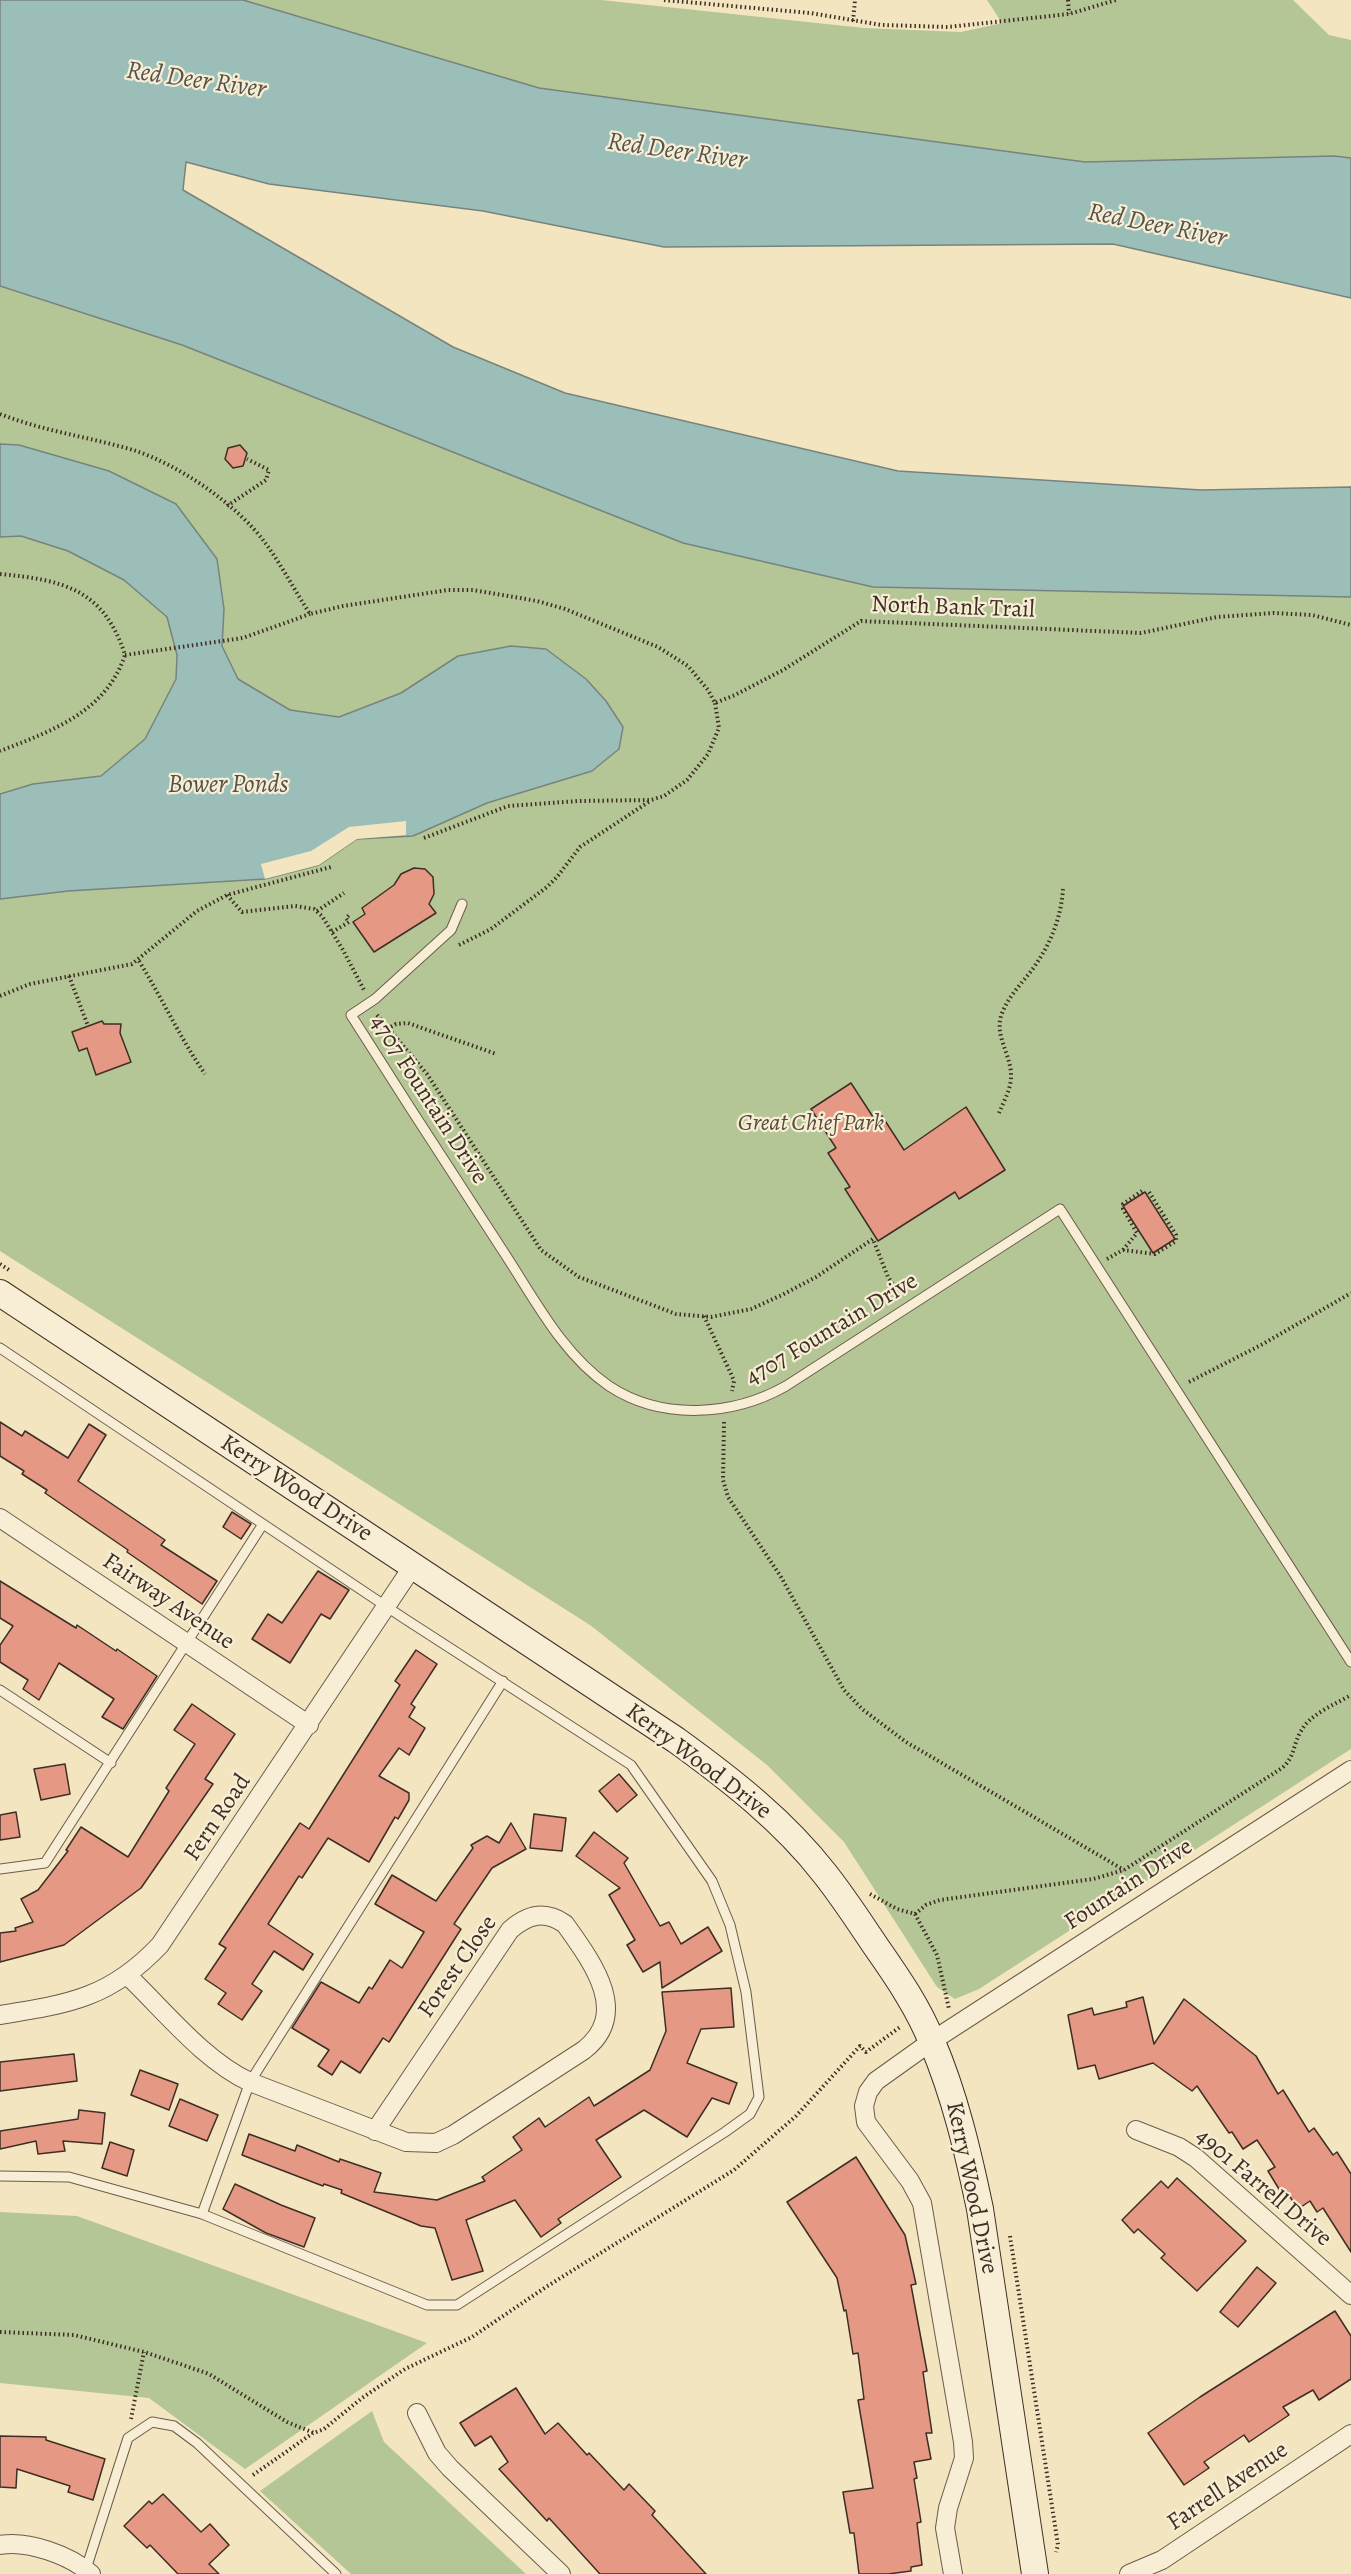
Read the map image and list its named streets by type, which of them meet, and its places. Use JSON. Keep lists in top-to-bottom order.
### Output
{
  "streets": {
    "street": [
      "Kerry Wood Drive",
      "Fairway Avenue",
      "Fern Road",
      "Fountain Drive",
      "Forest Close",
      "4901 Farrell Drive",
      "Farrell Avenue"
    ],
    "lane": ["4707 Fountain Drive"],
    "path": ["North Bank Trail"]
  },
  "crossings": [
    ["Kerry Wood Drive", "Fern Road"],
    ["Kerry Wood Drive", "Fountain Drive"],
    ["Fairway Avenue", "Fern Road"],
    ["Fern Road", "Forest Close"]
  ],
  "water": ["Red Deer River", "Bower Ponds"],
  "parks": ["Great Chief Park"]
}
